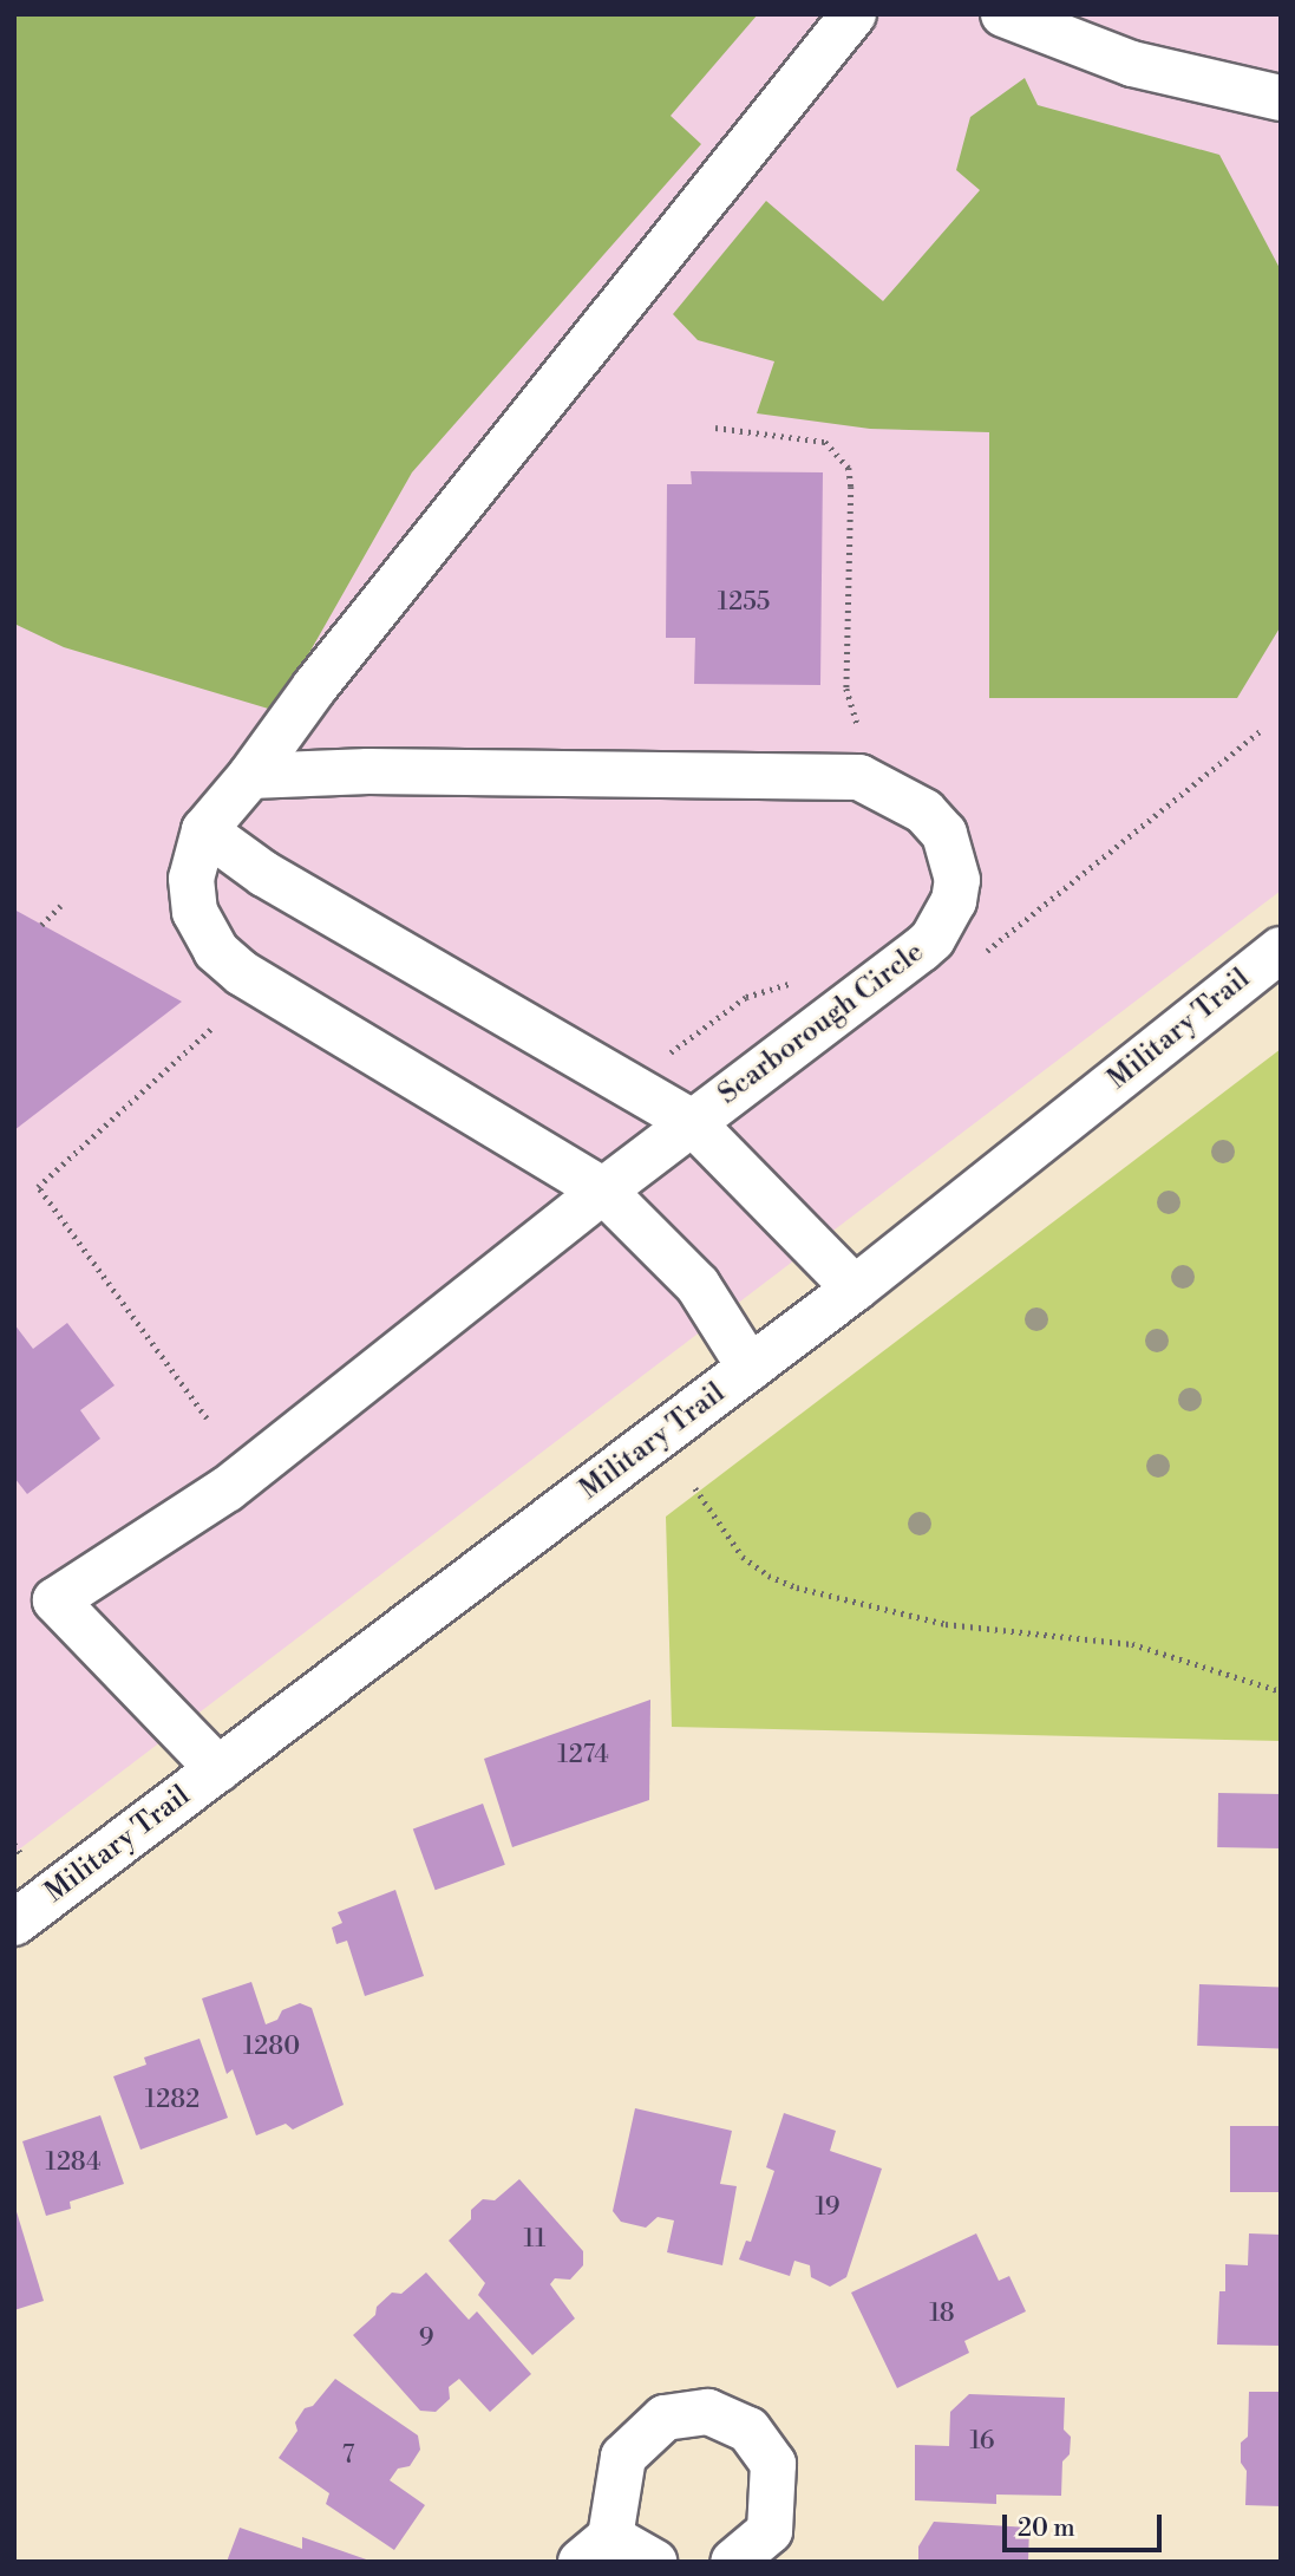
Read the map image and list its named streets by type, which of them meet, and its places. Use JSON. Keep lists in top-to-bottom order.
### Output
{
  "streets": {
    "street": ["Scarborough Circle", "Military Trail"]
  },
  "crossings": [
    ["Scarborough Circle", "Military Trail"]
  ],
  "house_numbers": [
    "1255",
    "1274",
    "1280",
    "1282",
    "1284",
    "19",
    "11",
    "18",
    "9",
    "16",
    "7"
  ],
  "scale_bar": "20 m"
}
